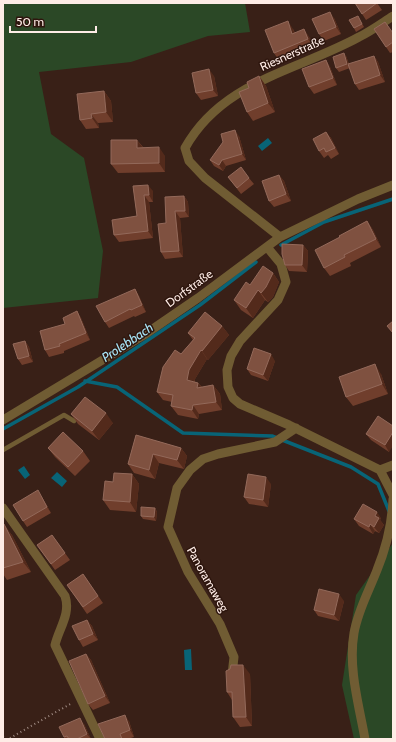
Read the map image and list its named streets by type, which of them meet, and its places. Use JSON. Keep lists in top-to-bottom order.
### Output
{
  "streets": {
    "street": ["Riesnerstraße", "Dorfstraße", "Panoramaweg"]
  },
  "crossings": [
    ["Riesnerstraße", "Dorfstraße"]
  ],
  "water": ["Prolebbach"],
  "scale_bar": "50 m"
}
